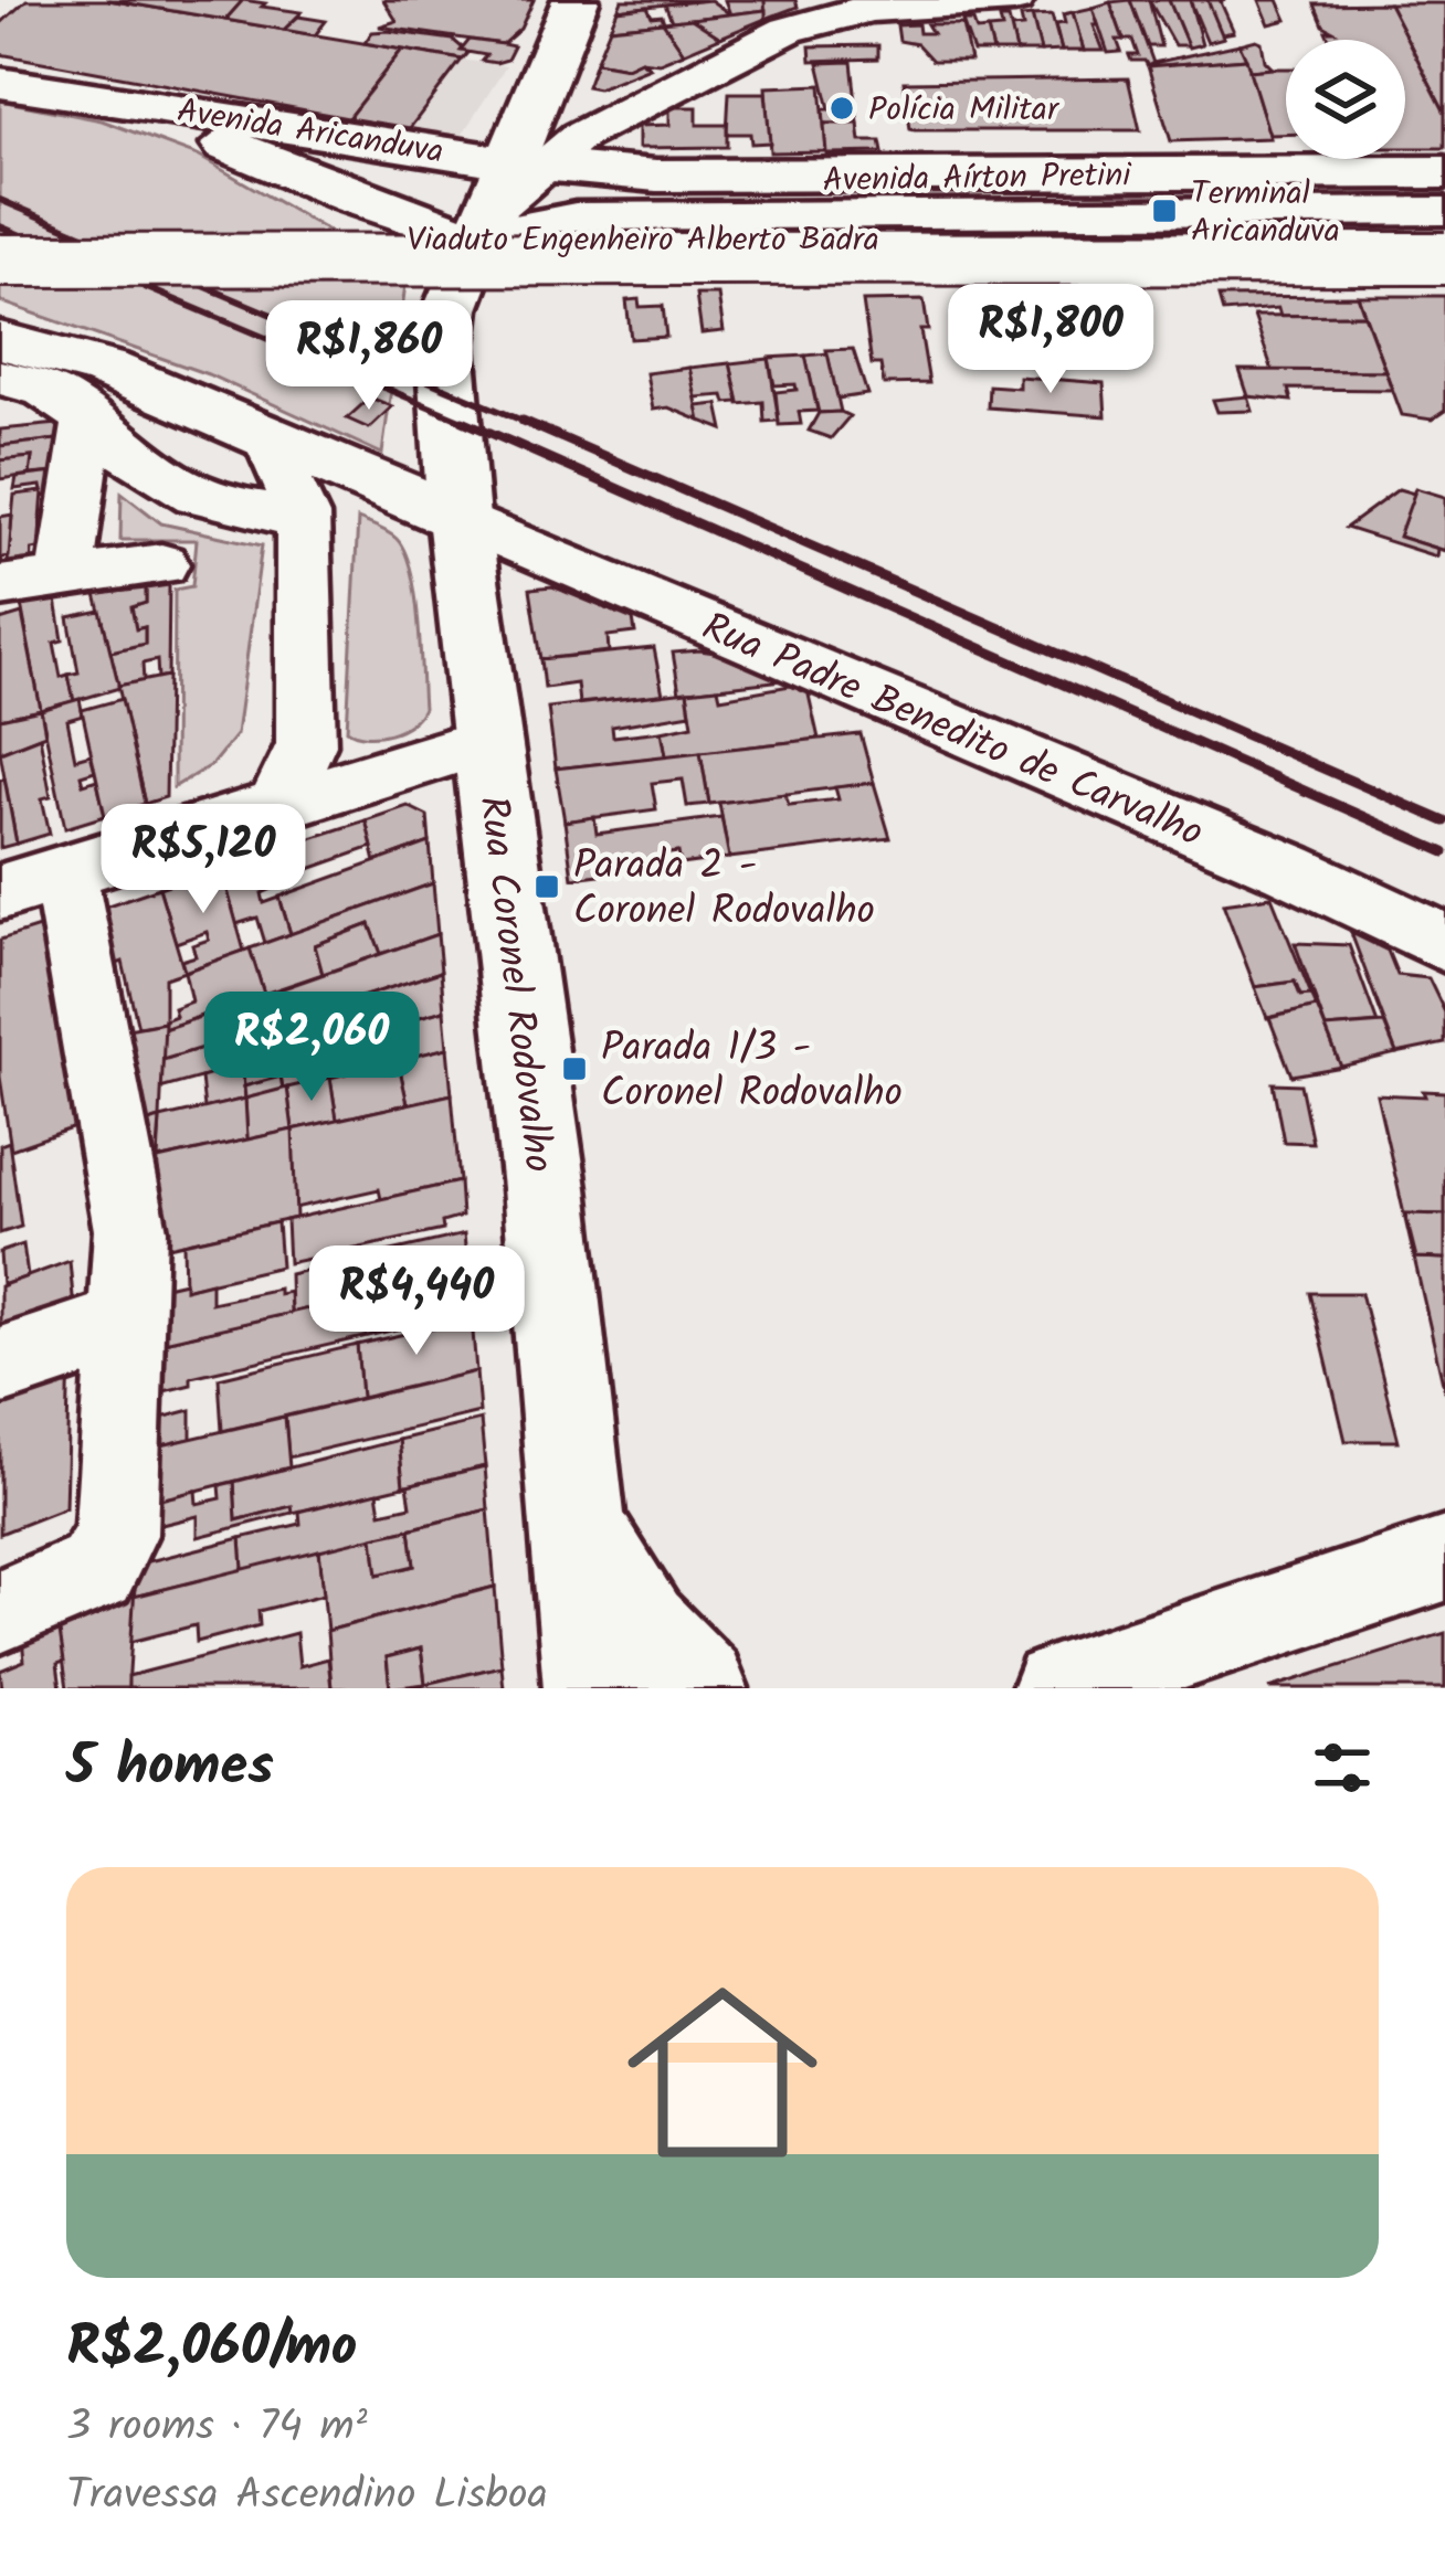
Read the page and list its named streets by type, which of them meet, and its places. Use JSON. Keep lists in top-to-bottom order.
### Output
{
  "streets": {
    "main road": [
      "Avenida Aricanduva",
      "Avenida Aírton Pretini",
      "Viaduto Engenheiro Alberto Badra",
      "Rua Coronel Rodovalho"
    ],
    "street": ["Rua Padre Benedito de Carvalho"]
  },
  "crossings": [
    ["Avenida Aricanduva", "Avenida Aírton Pretini"],
    ["Avenida Aricanduva", "Rua Coronel Rodovalho"],
    ["Avenida Aírton Pretini", "Rua Coronel Rodovalho"],
    ["Rua Padre Benedito de Carvalho", "Rua Coronel Rodovalho"]
  ],
  "places": {
    "other": ["Polícia Militar"],
    "transit": ["Terminal Aricanduva", "Parada 2 - Coronel Rodovalho", "Parada 1/3 - Coronel Rodovalho"]
  },
  "page": {
    "price": [
      "R$1,800",
      "R$1,860",
      "R$5,120",
      "R$2,060",
      "R$4,440"
    ],
    "heading": "5 homes",
    "list": [
      {
        "name": "R$2,060/mo",
        "note": "3 rooms · 74 m² · Travessa Ascendino Lisboa"
      }
    ]
  }
}
